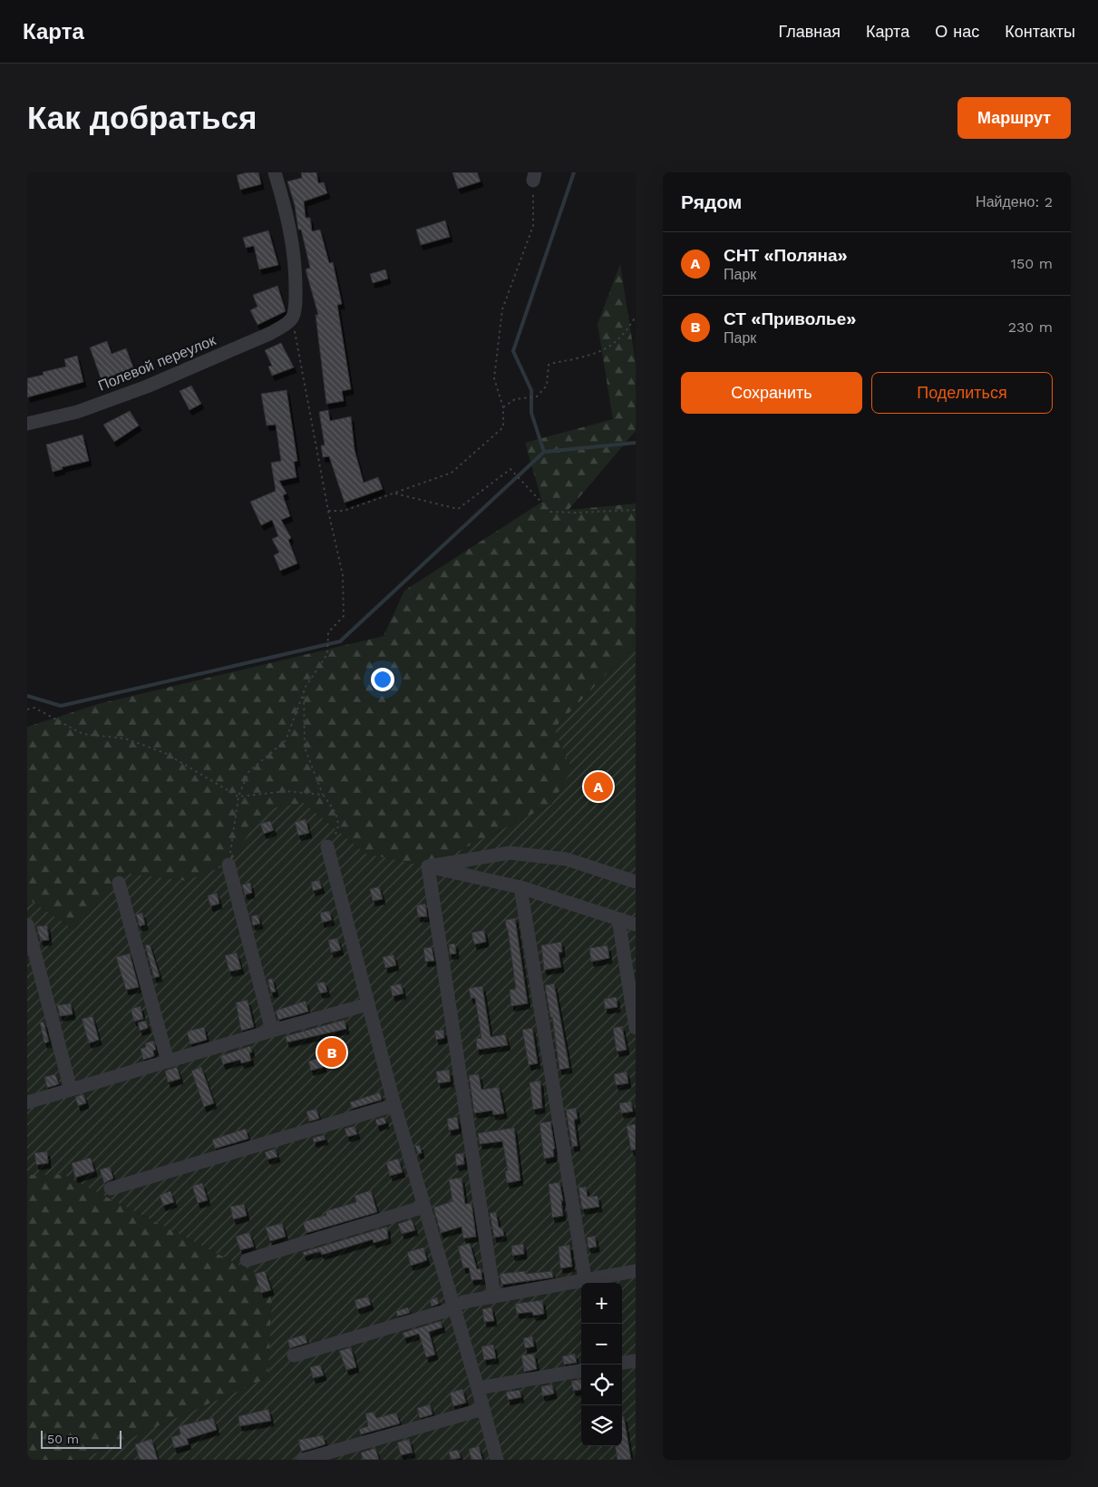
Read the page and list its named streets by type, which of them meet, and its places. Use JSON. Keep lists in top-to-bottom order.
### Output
{
  "streets": {
    "street": ["Полевой переулок"]
  },
  "scale_bar": "50 m",
  "page": {
    "header": "Карта",
    "nav": [
      "Главная",
      "Карта",
      "О нас",
      "Контакты"
    ],
    "buttons": [
      "Маршрут",
      ["Сохранить", "Поделиться"]
    ],
    "title": "Как добраться",
    "heading": ["Рядом", "Найдено: 2"],
    "list": [
      {
        "mark": "A",
        "name": "СНТ «Поляна»",
        "note": "Парк",
        "value": "150 m"
      },
      {
        "mark": "B",
        "name": "СТ «Приволье»",
        "note": "Парк",
        "value": "230 m"
      }
    ],
    "pins": ["A", "B"],
    "map_buttons": ["+", "−"],
    "scale": "50 m"
  }
}
